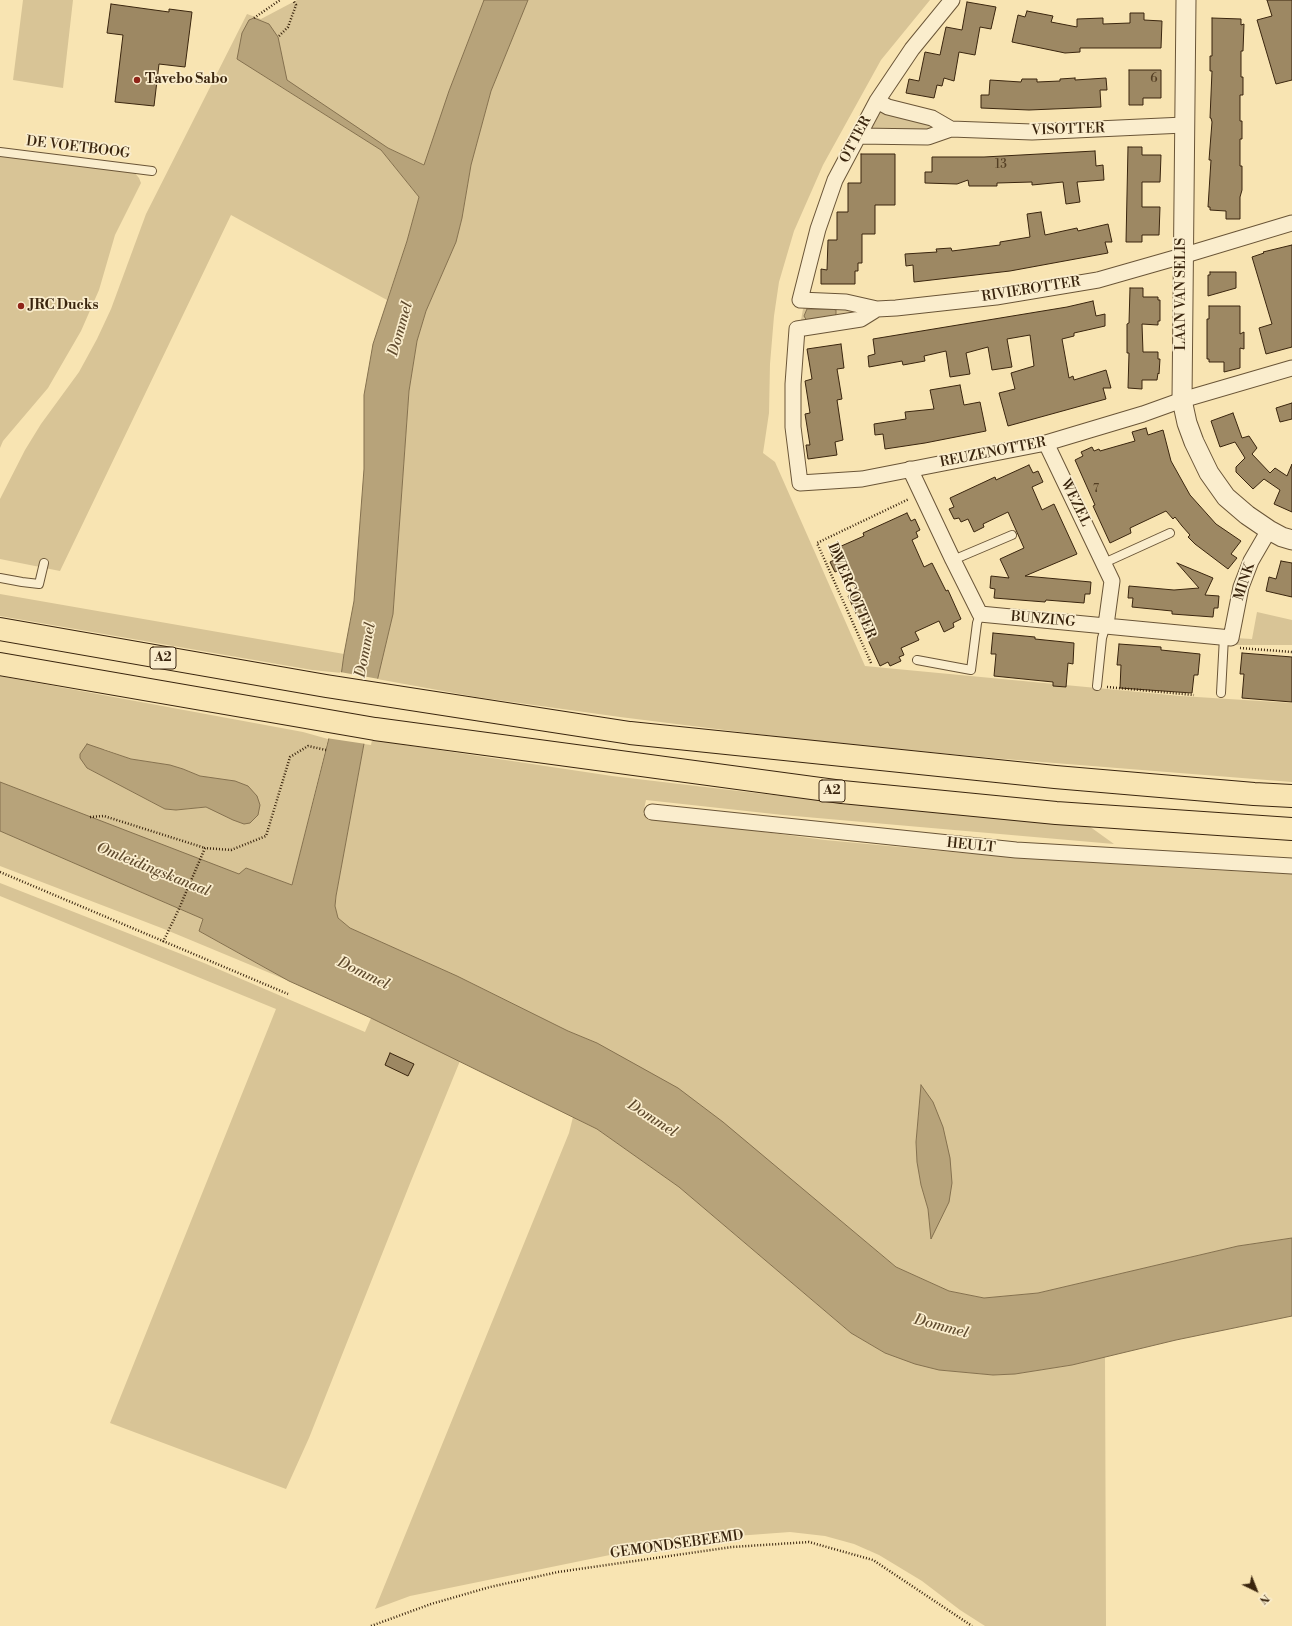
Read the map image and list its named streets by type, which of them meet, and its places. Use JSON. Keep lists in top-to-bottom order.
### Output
{
  "streets": {
    "highway": ["A2"],
    "street": [
      "VISOTTER",
      "OTTER",
      "RIVIEROTTER",
      "LAAN VAN SELIS",
      "REUZENOTTER",
      "WEZEL",
      "MINK",
      "BUNZING",
      "HEULT"
    ],
    "lane": ["DE VOETBOOG"],
    "path": ["DWERGOTTER", "GEMONDSEBEEMD"]
  },
  "crossings": [
    ["VISOTTER", "OTTER"],
    ["VISOTTER", "LAAN VAN SELIS"],
    ["OTTER", "RIVIEROTTER"],
    ["RIVIEROTTER", "LAAN VAN SELIS"],
    ["RIVIEROTTER", "REUZENOTTER"],
    ["LAAN VAN SELIS", "REUZENOTTER"],
    ["LAAN VAN SELIS", "MINK"],
    ["REUZENOTTER", "WEZEL"],
    ["WEZEL", "BUNZING"],
    ["MINK", "BUNZING"]
  ],
  "water": ["Dommel", "Omleidingskanaal"],
  "places": ["Tavebo Sabo", "JRC Ducks"],
  "house_numbers": ["6", "13", "7"],
  "north": "bottom right"
}
